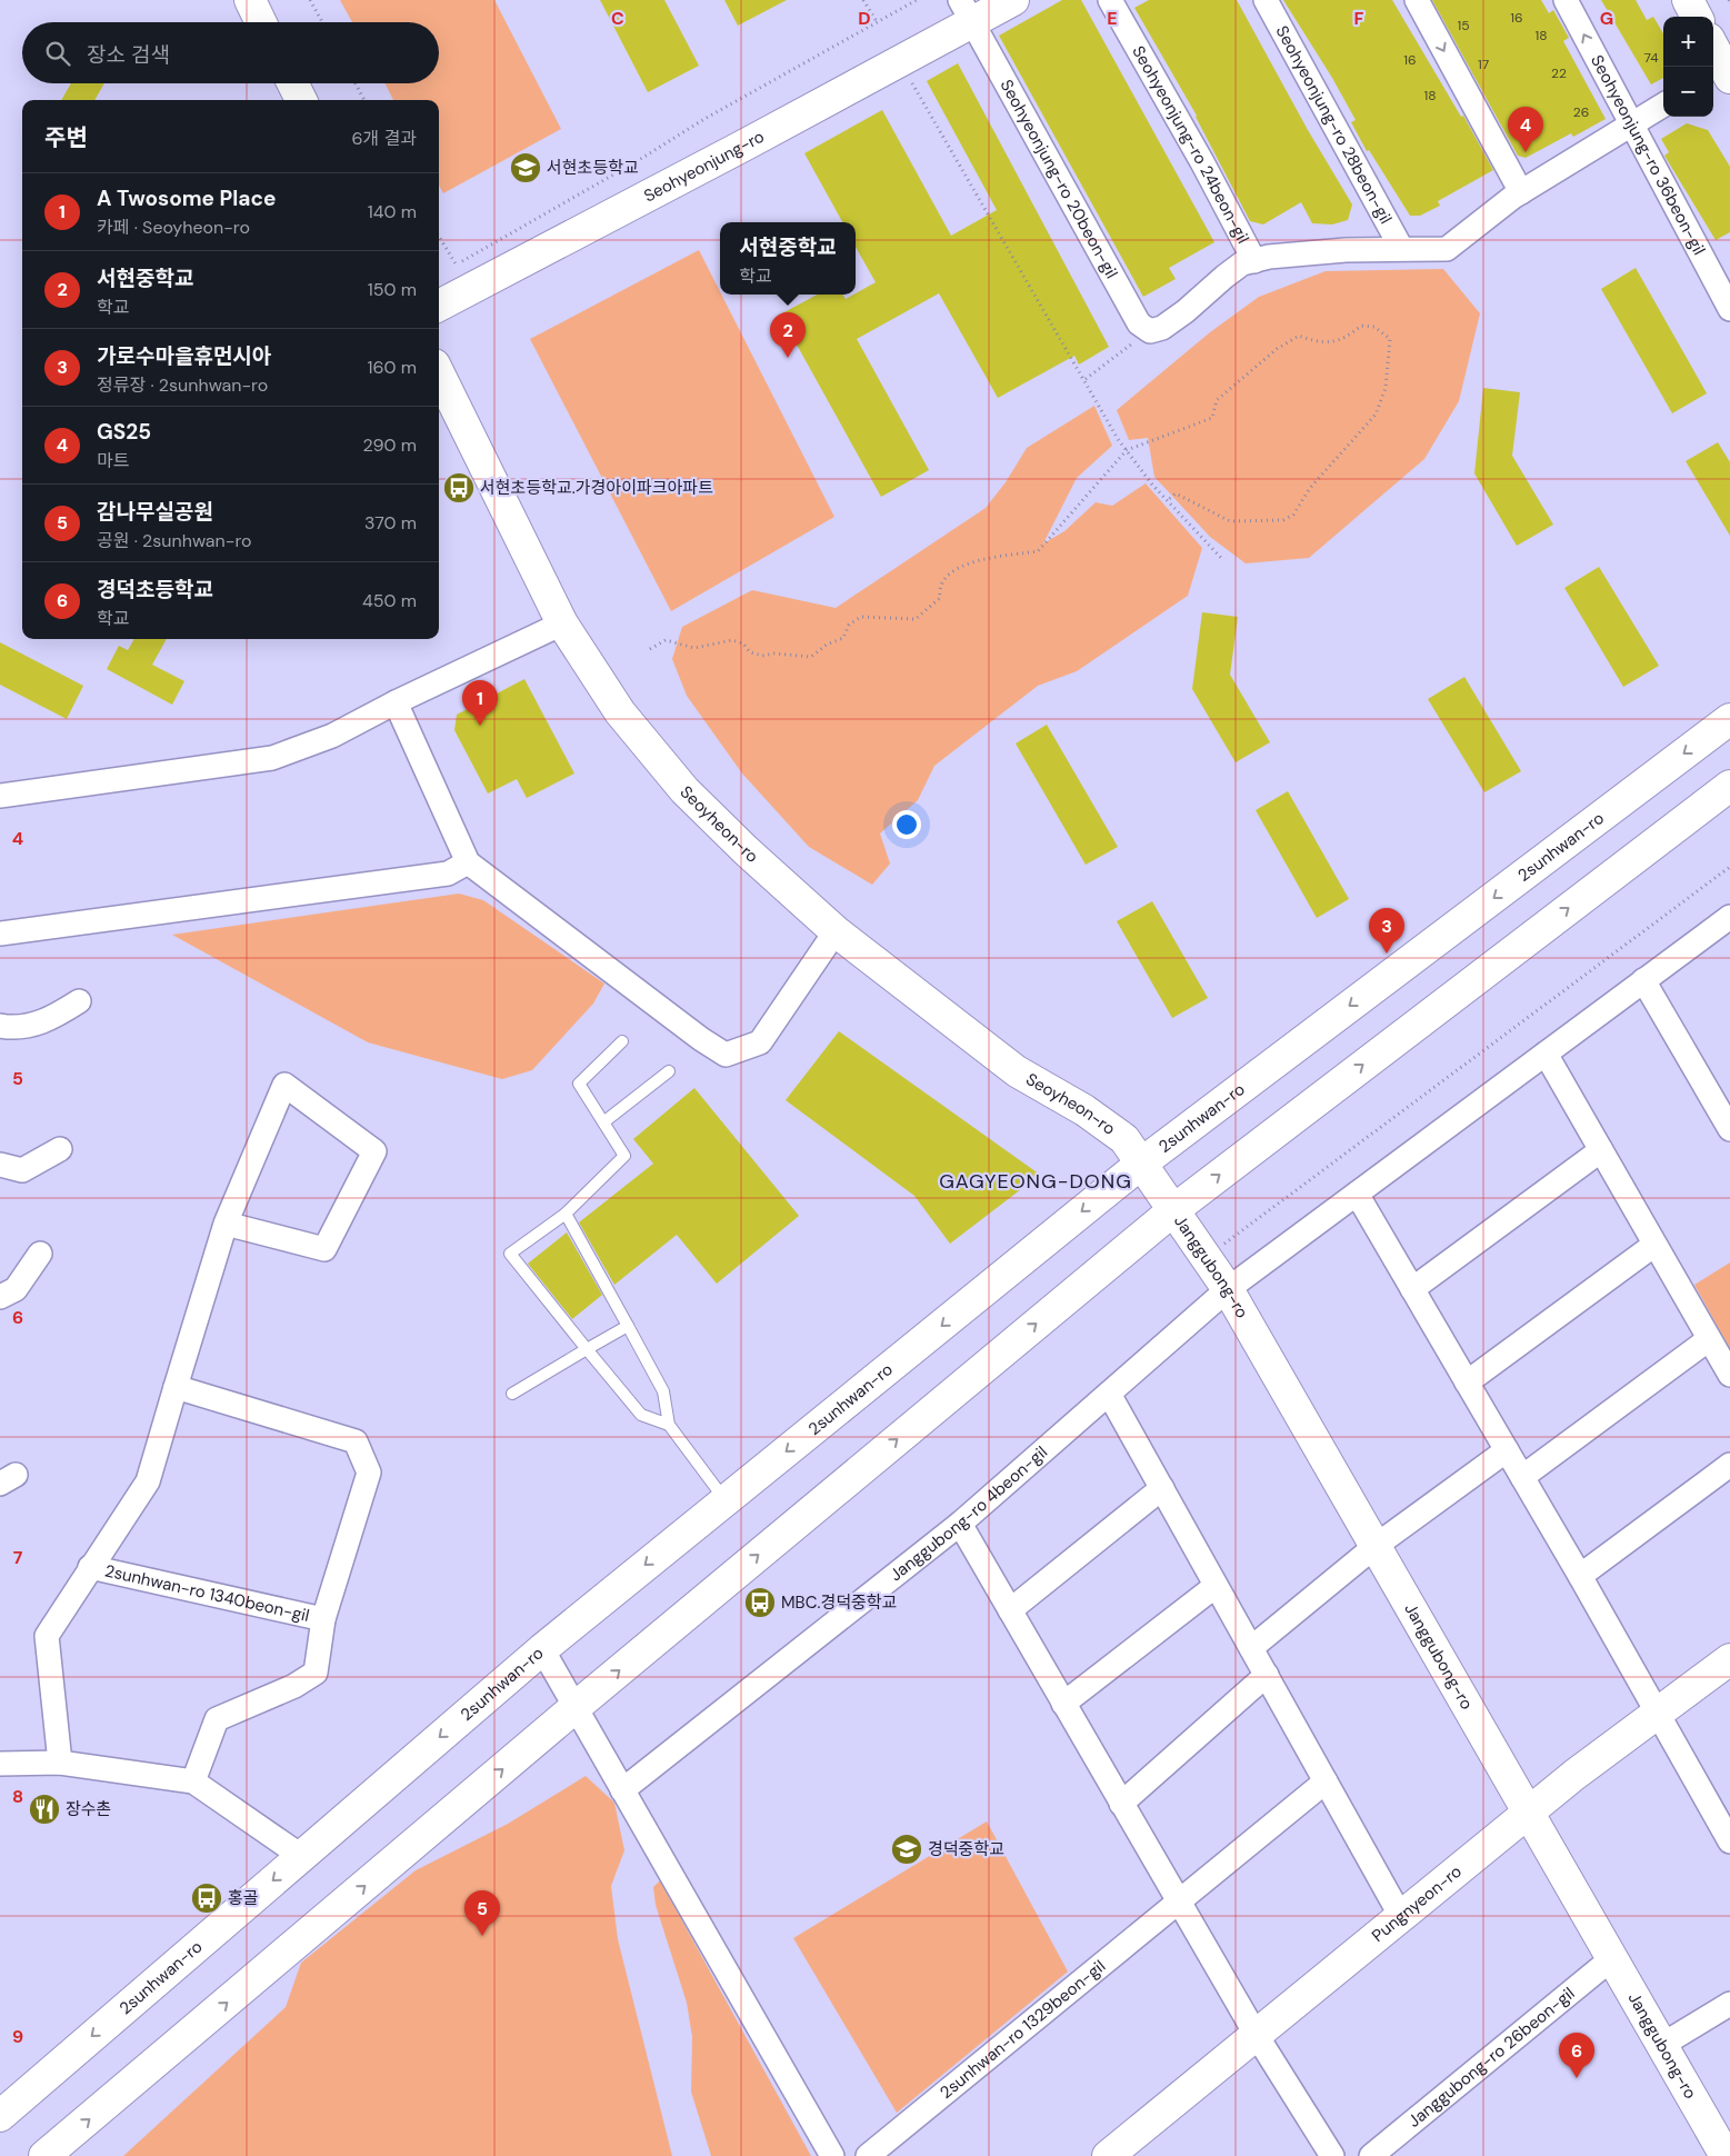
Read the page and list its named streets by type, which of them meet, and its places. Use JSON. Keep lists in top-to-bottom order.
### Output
{
  "streets": {
    "street": [
      "Seohyeonjung-ro 28beon-gil",
      "Seohyeonjung-ro 24beon-gil",
      "Seohyeonjung-ro 36beon-gil",
      "Seohyeonjung-ro",
      "Seohyeonjung-ro 20beon-gil",
      "Seoyheon-ro",
      "2sunhwan-ro",
      "Janggubong-ro",
      "Janggubong-ro 4beon-gil",
      "2sunhwan-ro 1340beon-gil",
      "Pungnyeon-ro",
      "2sunhwan-ro 1329beon-gil",
      "Janggubong-ro 26beon-gil"
    ]
  },
  "crossings": [
    ["Seohyeonjung-ro", "Seohyeonjung-ro 20beon-gil"],
    ["Seoyheon-ro", "2sunhwan-ro"],
    ["Seoyheon-ro", "Janggubong-ro"],
    ["2sunhwan-ro", "Janggubong-ro"],
    ["Janggubong-ro", "Janggubong-ro 4beon-gil"],
    ["Janggubong-ro", "Pungnyeon-ro"],
    ["Janggubong-ro", "Janggubong-ro 26beon-gil"]
  ],
  "districts": ["GAGYEONG-DONG"],
  "places": {
    "school or university": ["서현초등학교", "경덕중학교"],
    "bus stop": ["서현초등학교.가경아이파크아파트", "MBC.경덕중학교", "홍골"],
    "restaurant": ["장수촌"]
  },
  "house_numbers": [
    "16",
    "15",
    "18",
    "74",
    "16",
    "17",
    "22",
    "18",
    "26"
  ],
  "page": {
    "map_buttons": ["+", "−"],
    "search": "장소 검색",
    "heading": ["주변", "6개 결과"],
    "pins": [
      "4",
      "2",
      "1",
      "3",
      "5",
      "6"
    ],
    "list": [
      {
        "mark": "1",
        "name": "A Twosome Place",
        "note": "카페 · Seoyheon-ro",
        "value": "140 m"
      },
      {
        "mark": "2",
        "name": "서현중학교",
        "note": "학교",
        "value": "150 m"
      },
      {
        "mark": "3",
        "name": "가로수마을휴먼시아",
        "note": "정류장 · 2sunhwan-ro",
        "value": "160 m"
      },
      {
        "mark": "4",
        "name": "GS25",
        "note": "마트",
        "value": "290 m"
      },
      {
        "mark": "5",
        "name": "감나무실공원",
        "note": "공원 · 2sunhwan-ro",
        "value": "370 m"
      },
      {
        "mark": "6",
        "name": "경덕초등학교",
        "note": "학교",
        "value": "450 m"
      }
    ],
    "popup": ["서현중학교", "학교"]
  },
  "grid": {
    "columns": [
      "C",
      "D",
      "E",
      "F",
      "G"
    ],
    "rows": [
      "4",
      "5",
      "6",
      "7",
      "8",
      "9"
    ]
  }
}
